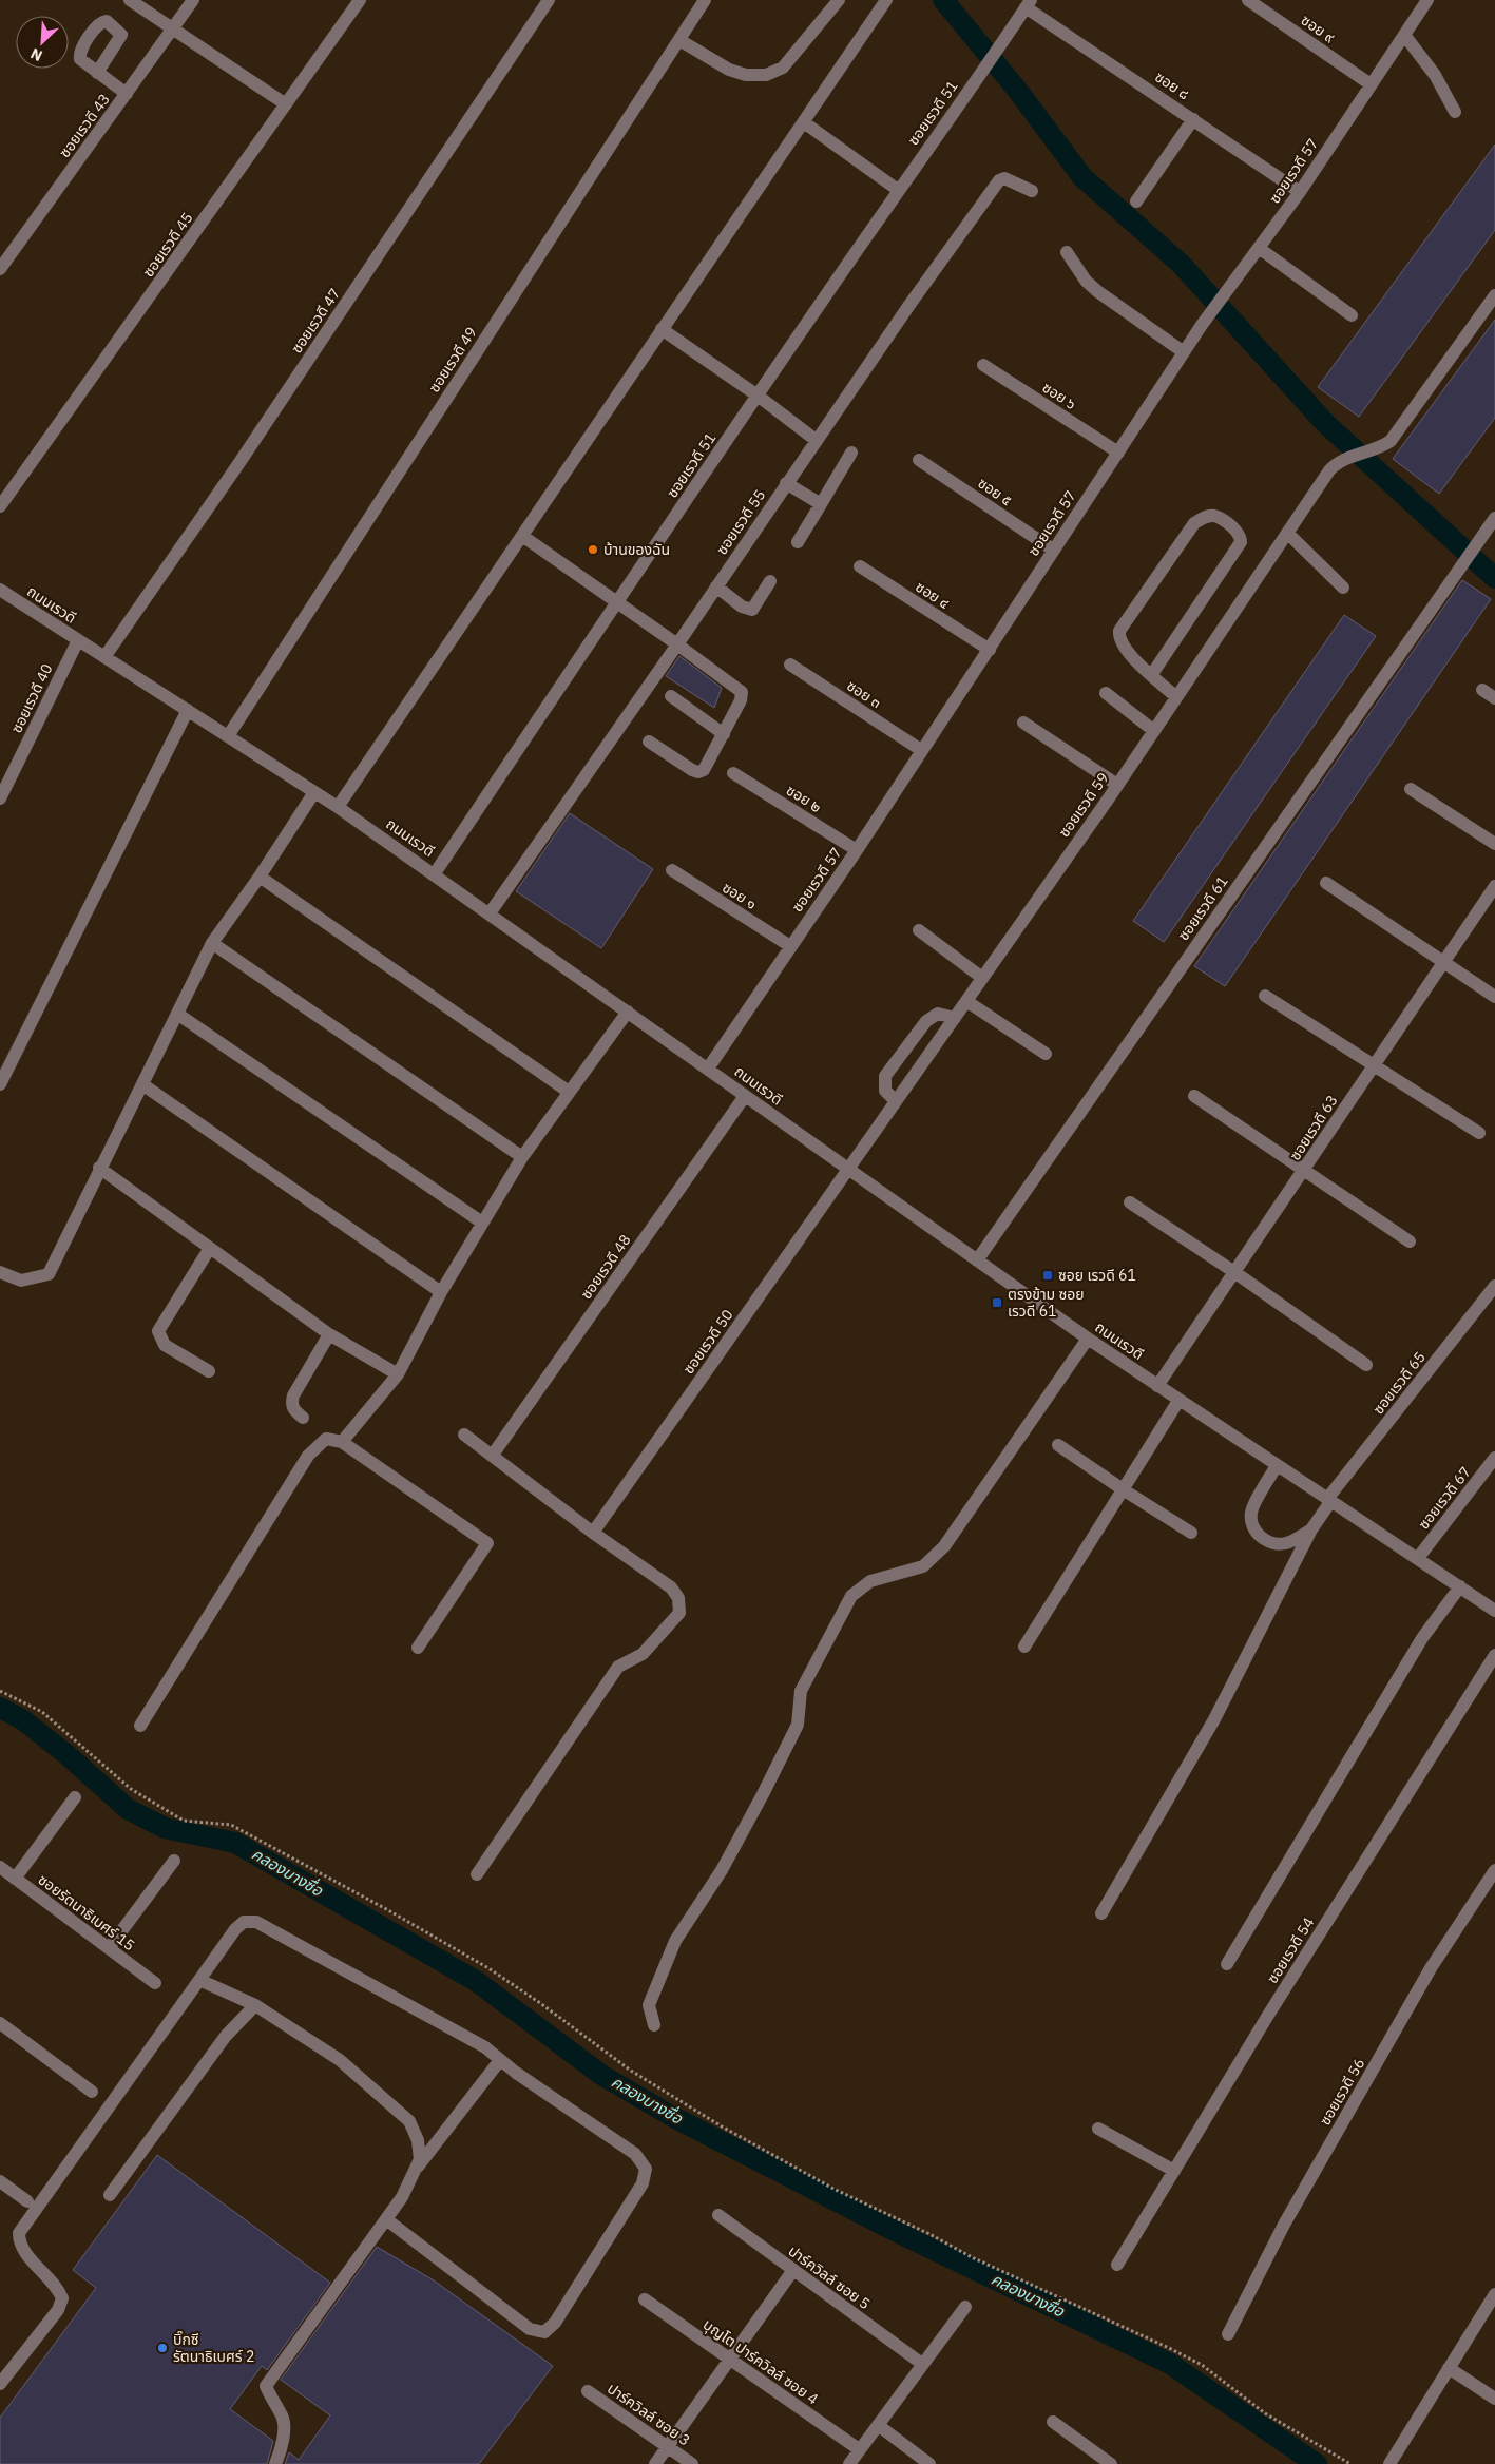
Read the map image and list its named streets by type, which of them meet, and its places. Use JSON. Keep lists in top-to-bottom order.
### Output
{
  "streets": {
    "street": [
      "ซอย ๙",
      "ซอย ๘",
      "ซอยเรวดี 51",
      "ซอยเรวดี 43",
      "ซอยเรวดี 57",
      "ซอยเรวดี 45",
      "ซอยเรวดี 47",
      "ซอยเรวดี 49",
      "ซอย ๖",
      "ซอย ๕",
      "ซอยเรวดี 55",
      "ซอย ๔",
      "ถนนเรวดี",
      "ซอย ๓",
      "ซอยเรวดี 40",
      "ซอย ๒",
      "ซอยเรวดี 59",
      "ซอย ๑",
      "ซอยเรวดี 61",
      "ซอยเรวดี 63",
      "ซอยเรวดี 48",
      "ซอยเรวดี 50",
      "ซอยเรวดี 65",
      "ซอยเรวดี 67",
      "ซอยรัตนาธิเบศร์ 15",
      "ซอยเรวดี 54",
      "ซอยเรวดี 56",
      "ปาร์ควิลล์ ซอย 5",
      "บุญโต ปาร์ควิลล์ ซอย 4",
      "ปาร์ควิลล์ ซอย 3"
    ]
  },
  "crossings": [
    ["ซอย ๙", "ซอยเรวดี 57"],
    ["ซอย ๘", "ซอยเรวดี 51"],
    ["ซอย ๘", "ซอยเรวดี 57"],
    ["ซอยเรวดี 51", "ถนนเรวดี"],
    ["ซอยเรวดี 57", "ซอย ๖"],
    ["ซอยเรวดี 57", "ซอย ๕"],
    ["ซอยเรวดี 57", "ซอย ๔"],
    ["ซอยเรวดี 57", "ถนนเรวดี"],
    ["ซอยเรวดี 57", "ซอย ๓"],
    ["ซอยเรวดี 57", "ซอย ๒"],
    ["ซอยเรวดี 57", "ซอย ๑"],
    ["ซอยเรวดี 47", "ถนนเรวดี"],
    ["ซอยเรวดี 49", "ถนนเรวดี"],
    ["ซอยเรวดี 55", "ถนนเรวดี"],
    ["ถนนเรวดี", "ซอยเรวดี 40"],
    ["ถนนเรวดี", "ซอยเรวดี 59"],
    ["ถนนเรวดี", "ซอยเรวดี 61"],
    ["ถนนเรวดี", "ซอยเรวดี 63"],
    ["ถนนเรวดี", "ซอยเรวดี 48"],
    ["ถนนเรวดี", "ซอยเรวดี 50"],
    ["ถนนเรวดี", "ซอยเรวดี 65"],
    ["ถนนเรวดี", "ซอยเรวดี 67"],
    ["ซอยเรวดี 59", "ซอยเรวดี 50"]
  ],
  "water": ["คลองบางซื่อ"],
  "places": {
    "other": ["บ้านของฉัน", "บิ๊กซี รัตนาธิเบศร์ 2"],
    "transit": ["ซอย เรวดี 61", "ตรงข้าม ซอย เรวดี 61"]
  },
  "north": "bottom left"
}
